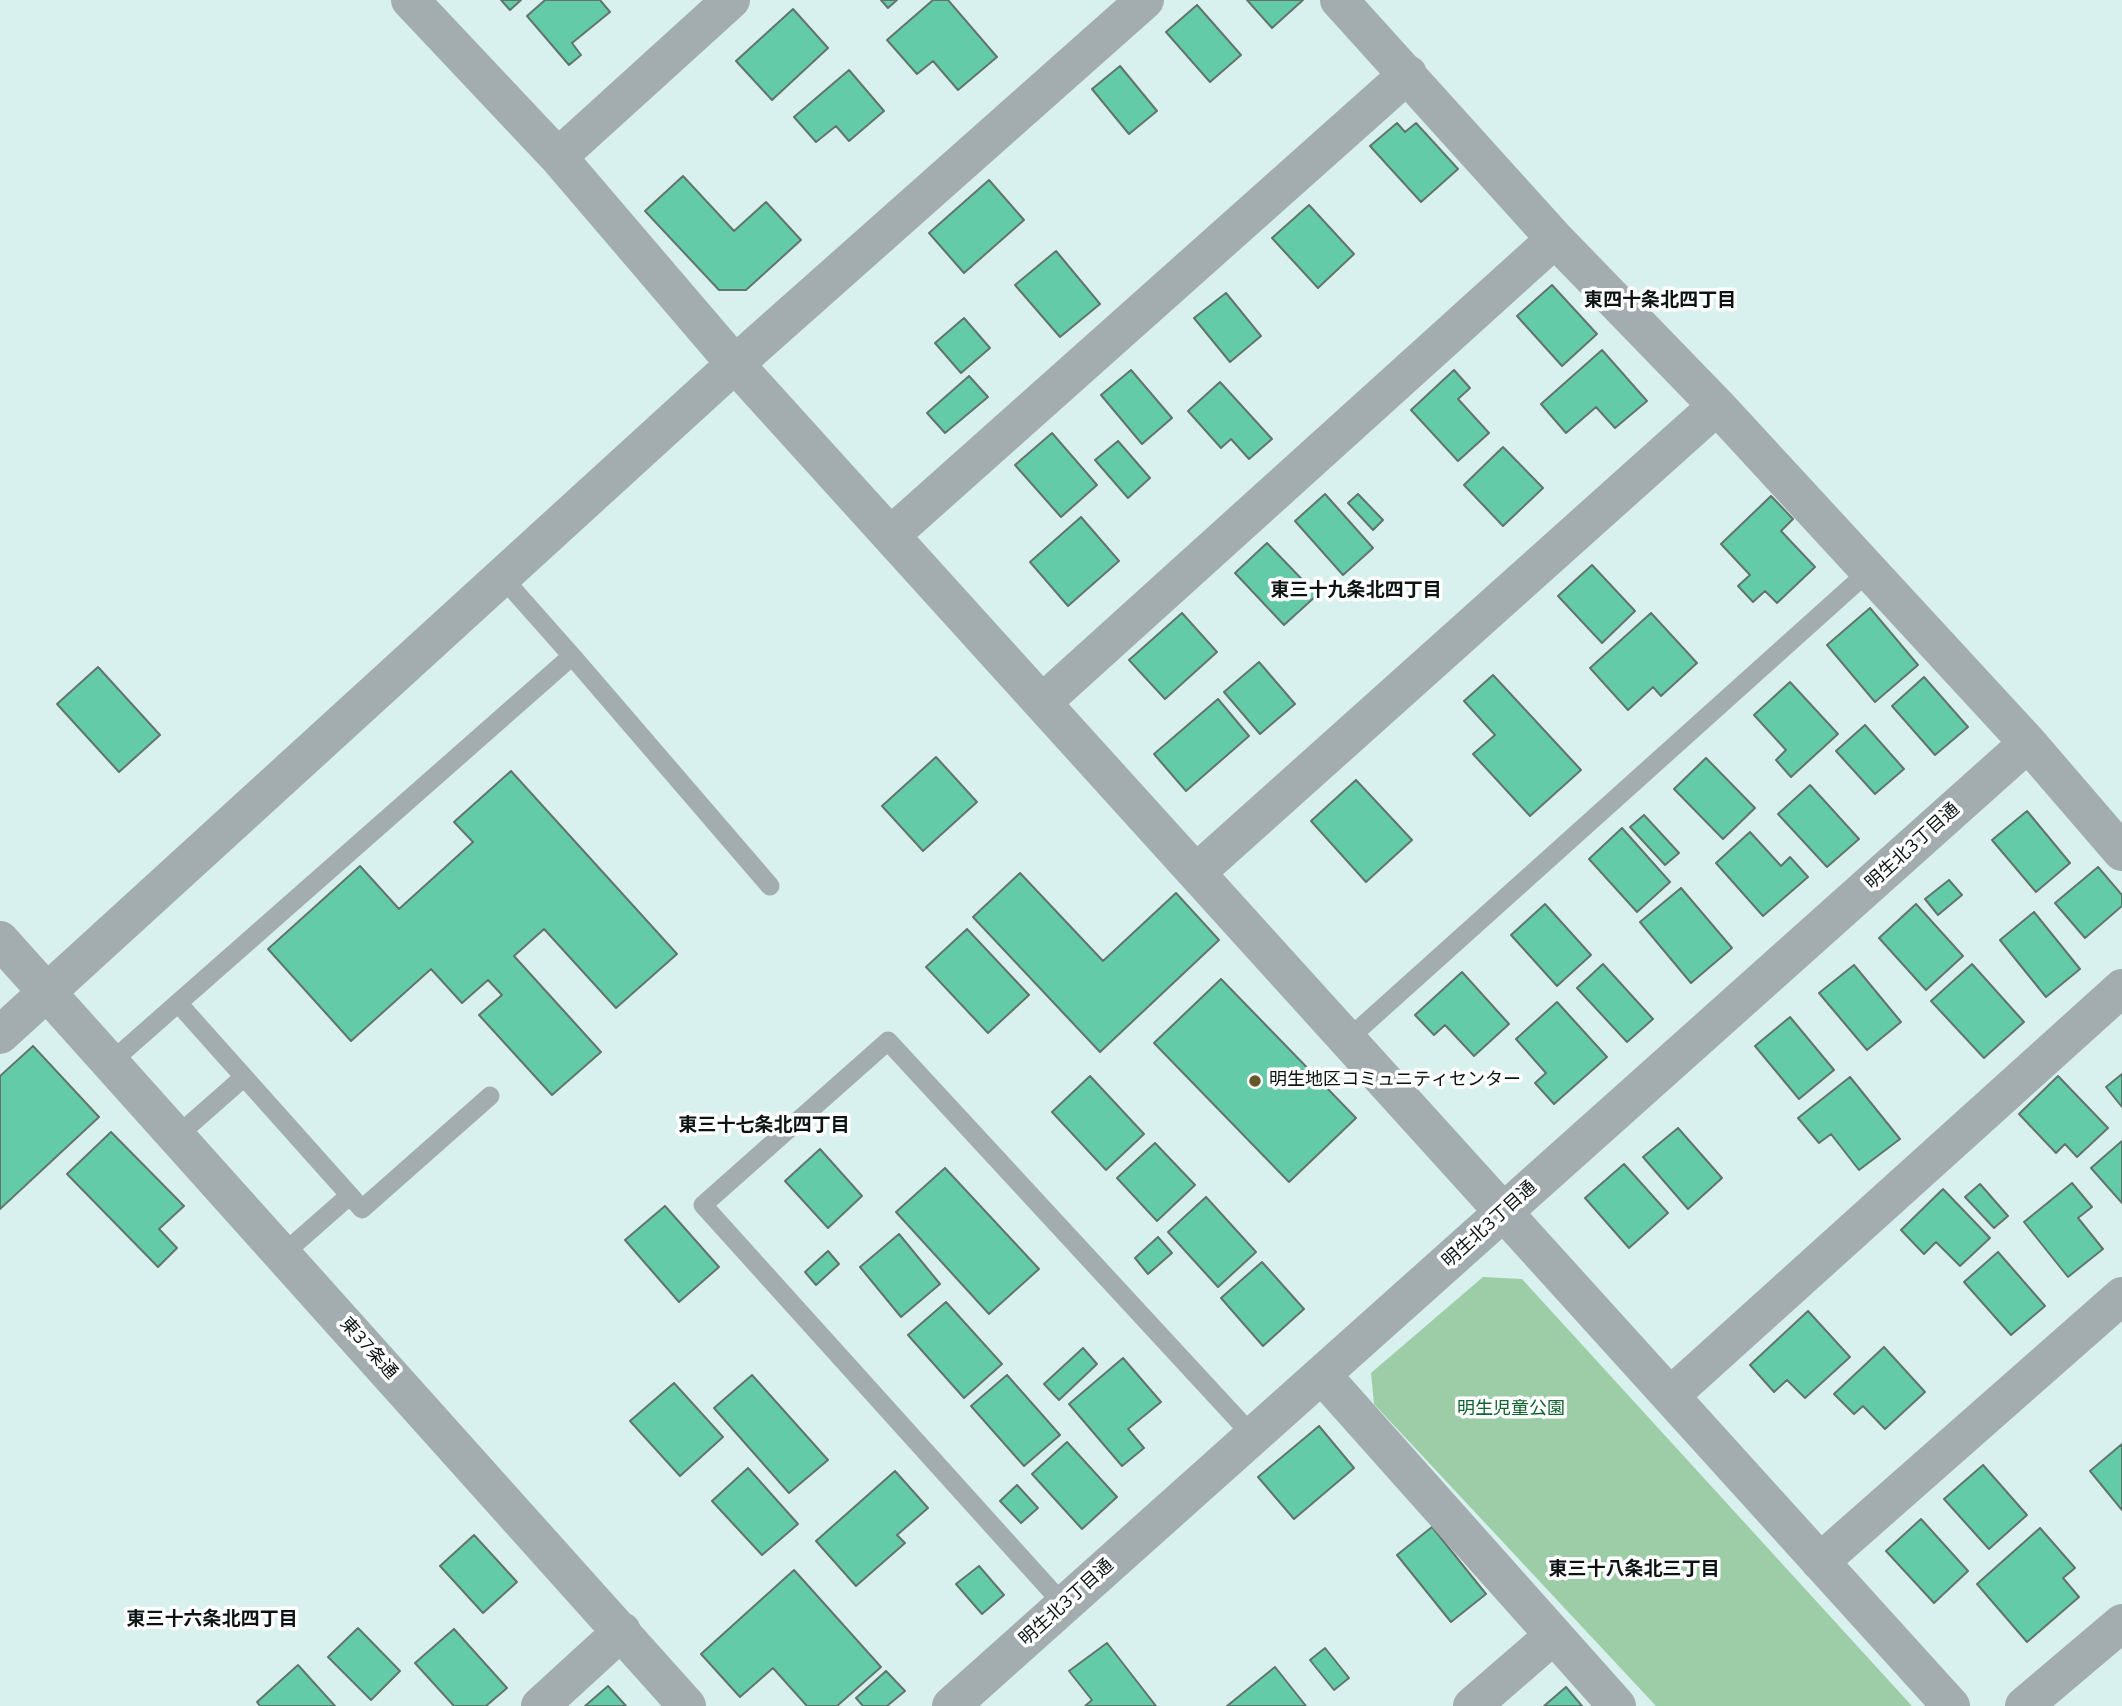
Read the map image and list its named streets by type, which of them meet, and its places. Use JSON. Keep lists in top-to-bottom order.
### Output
{
  "streets": {
    "street": ["明生北3丁目通", "東37条通"]
  },
  "districts": [
    "東四十条北四丁目",
    "東三十九条北四丁目",
    "東三十七条北四丁目",
    "東三十八条北三丁目",
    "東三十六条北四丁目"
  ],
  "parks": ["明生児童公園"],
  "places": ["明生地区コミュニティセンター"]
}
